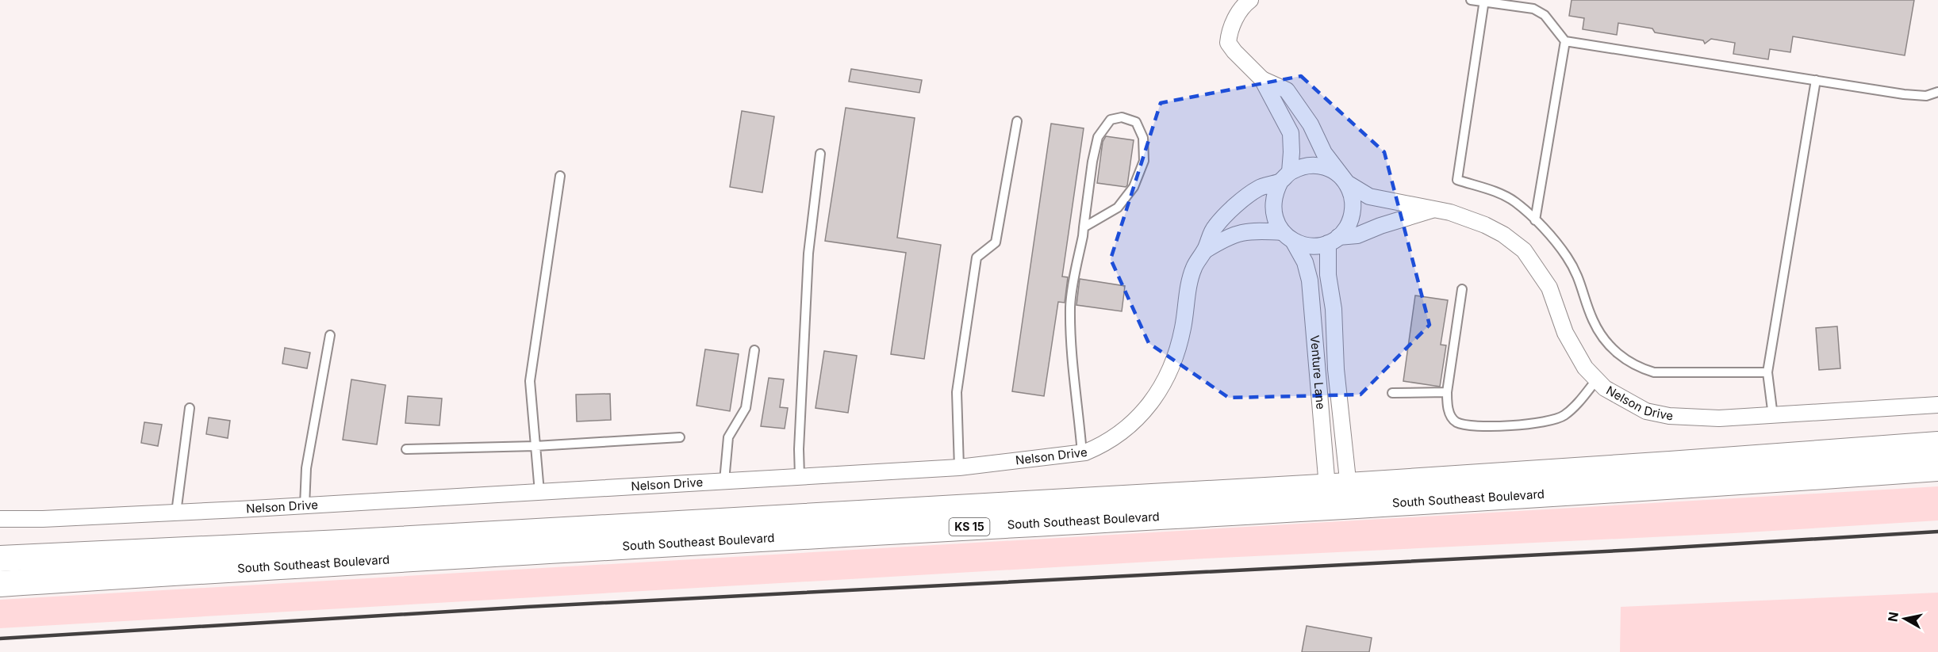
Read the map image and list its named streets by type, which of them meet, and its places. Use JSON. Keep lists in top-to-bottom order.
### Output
{
  "streets": {
    "main road": ["South Southeast Boulevard", "KS 15"],
    "street": ["Venture Lane", "Nelson Drive"]
  },
  "crossings": [
    ["Venture Lane", "Nelson Drive"],
    ["Venture Lane", "South Southeast Boulevard"]
  ],
  "north": "left"
}
